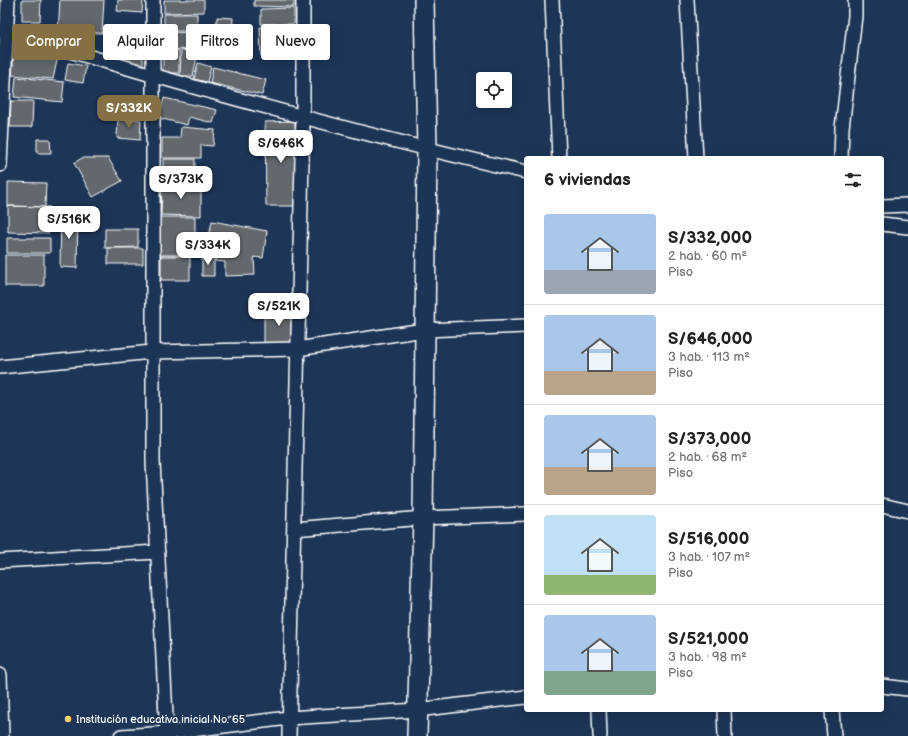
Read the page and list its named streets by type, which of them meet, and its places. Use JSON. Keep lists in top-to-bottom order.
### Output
{
  "places": ["Institución educativa inicial No. 65"],
  "page": {
    "chip": [
      "Comprar",
      "Alquilar",
      "Filtros",
      "Nuevo"
    ],
    "price": [
      "S/332K",
      "S/646K",
      "S/373K",
      "S/516K",
      "S/334K",
      "S/521K"
    ],
    "heading": "6 viviendas",
    "list": [
      {
        "name": "S/332,000",
        "note": "2 hab. · 60 m² · Piso"
      },
      {
        "name": "S/646,000",
        "note": "3 hab. · 113 m² · Piso"
      },
      {
        "name": "S/373,000",
        "note": "2 hab. · 68 m² · Piso"
      },
      {
        "name": "S/516,000",
        "note": "3 hab. · 107 m² · Piso"
      },
      {
        "name": "S/521,000",
        "note": "3 hab. · 98 m² · Piso"
      }
    ]
  }
}
